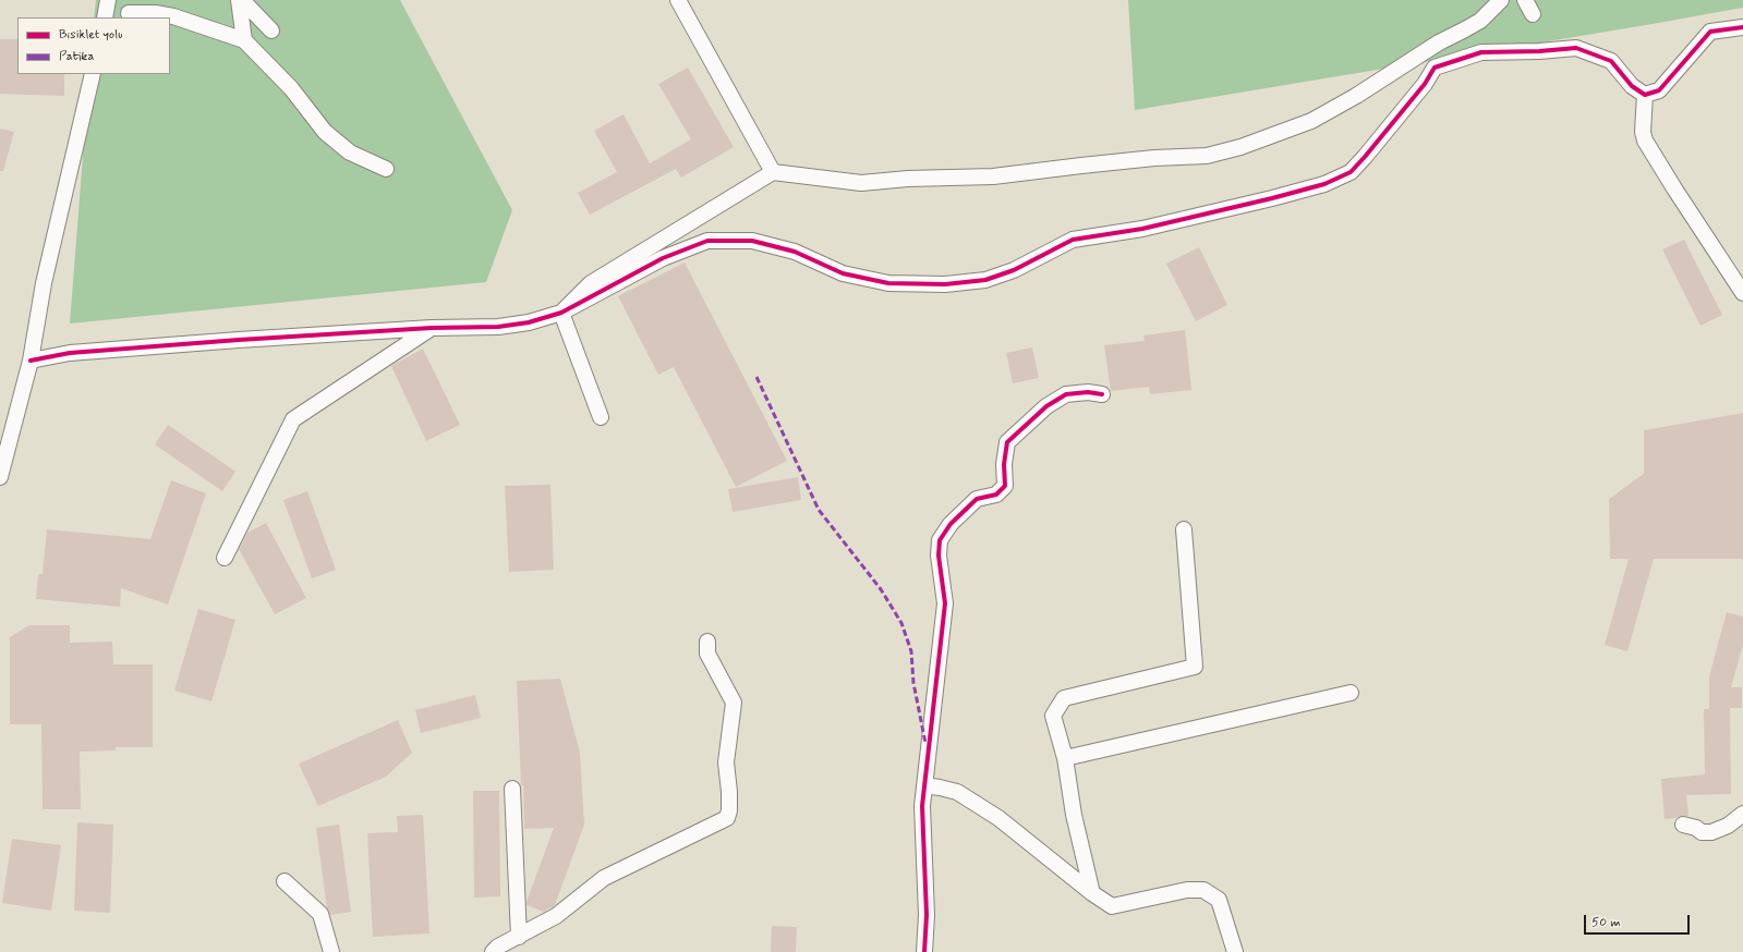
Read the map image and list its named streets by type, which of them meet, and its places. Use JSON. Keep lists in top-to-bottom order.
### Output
{
  "legend": ["Bisiklet yolu", "Patika"],
  "scale_bar": "50 m"
}
